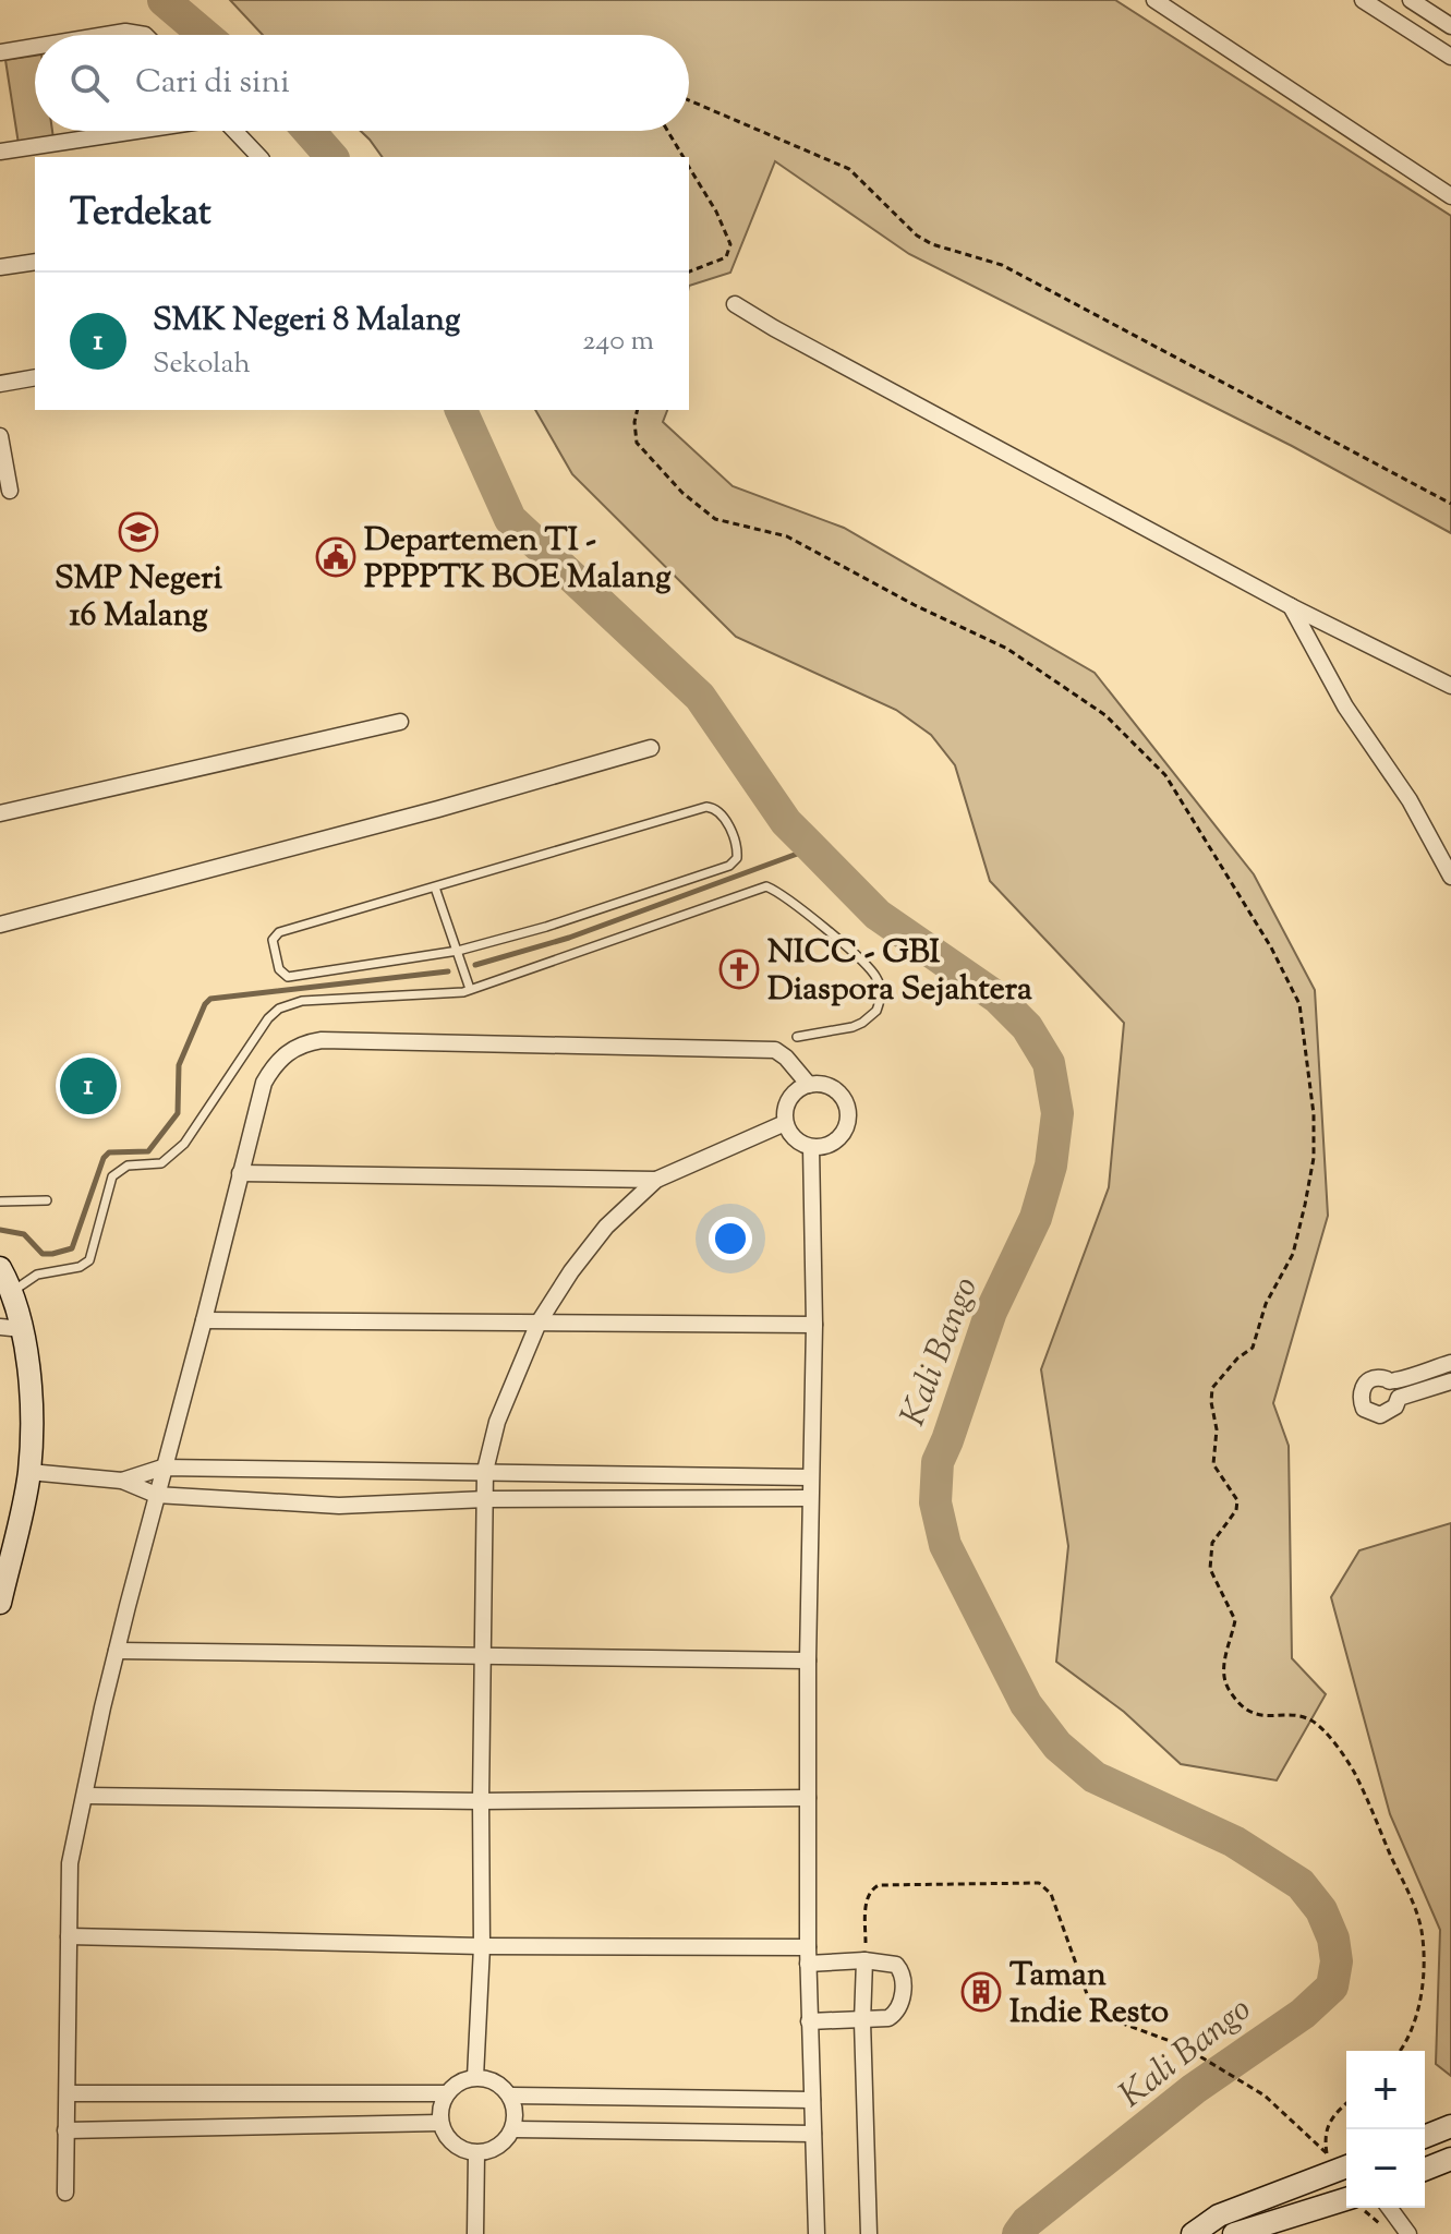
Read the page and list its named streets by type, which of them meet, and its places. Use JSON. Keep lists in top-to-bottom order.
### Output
{
  "water": ["Kali Bango"],
  "places": {
    "school or university": ["SMP Negeri 16 Malang"],
    "public building": ["Departemen TI - PPPPTK BOE Malang"],
    "church": ["NICC - GBI Diaspora Sejahtera"],
    "building": ["Taman Indie Resto"]
  },
  "page": {
    "search": "Cari di sini",
    "heading": "Terdekat",
    "list": [
      {
        "mark": "1",
        "name": "SMK Negeri 8 Malang",
        "note": "Sekolah",
        "value": "240 m"
      }
    ],
    "pins": "1",
    "map_buttons": ["+", "−"]
  }
}
